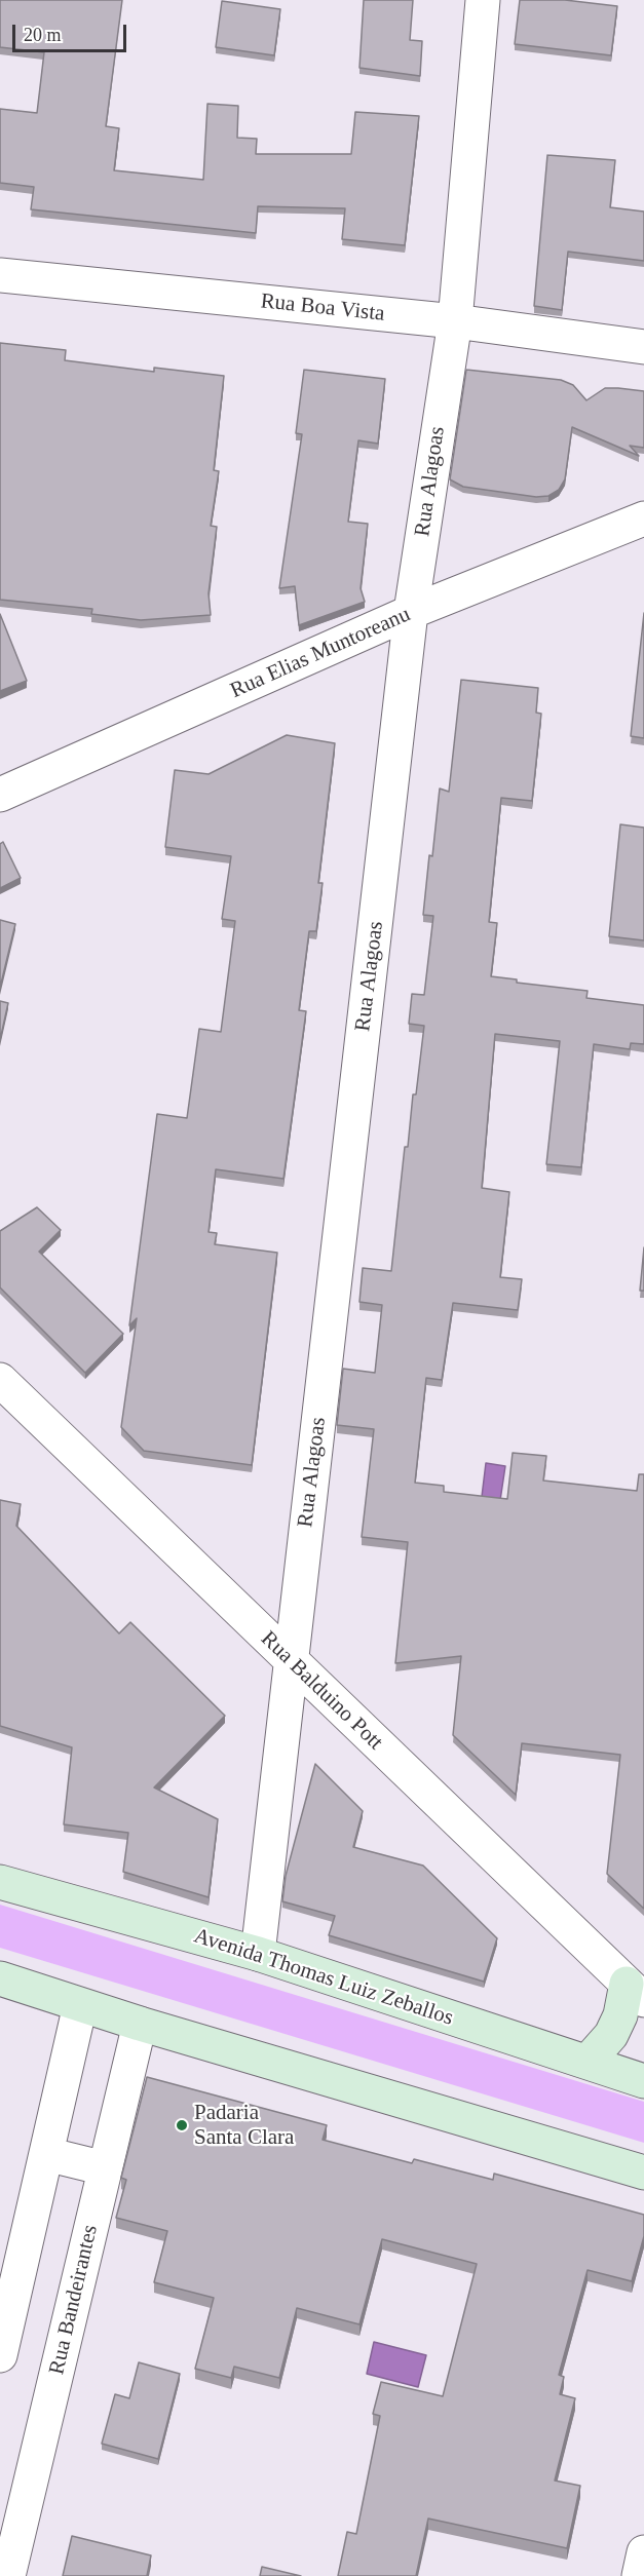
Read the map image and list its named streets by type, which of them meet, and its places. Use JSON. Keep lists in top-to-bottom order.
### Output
{
  "streets": {
    "main road": ["Avenida Thomas Luiz Zeballos"],
    "street": [
      "Rua Boa Vista",
      "Rua Alagoas",
      "Rua Elias Muntoreanu",
      "Rua Balduino Pott",
      "Rua Bandeirantes"
    ]
  },
  "crossings": [
    ["Rua Boa Vista", "Rua Alagoas"],
    ["Rua Alagoas", "Rua Elias Muntoreanu"],
    ["Rua Alagoas", "Rua Balduino Pott"],
    ["Rua Alagoas", "Avenida Thomas Luiz Zeballos"]
  ],
  "places": ["Padaria Santa Clara"],
  "scale_bar": "20 m"
}
